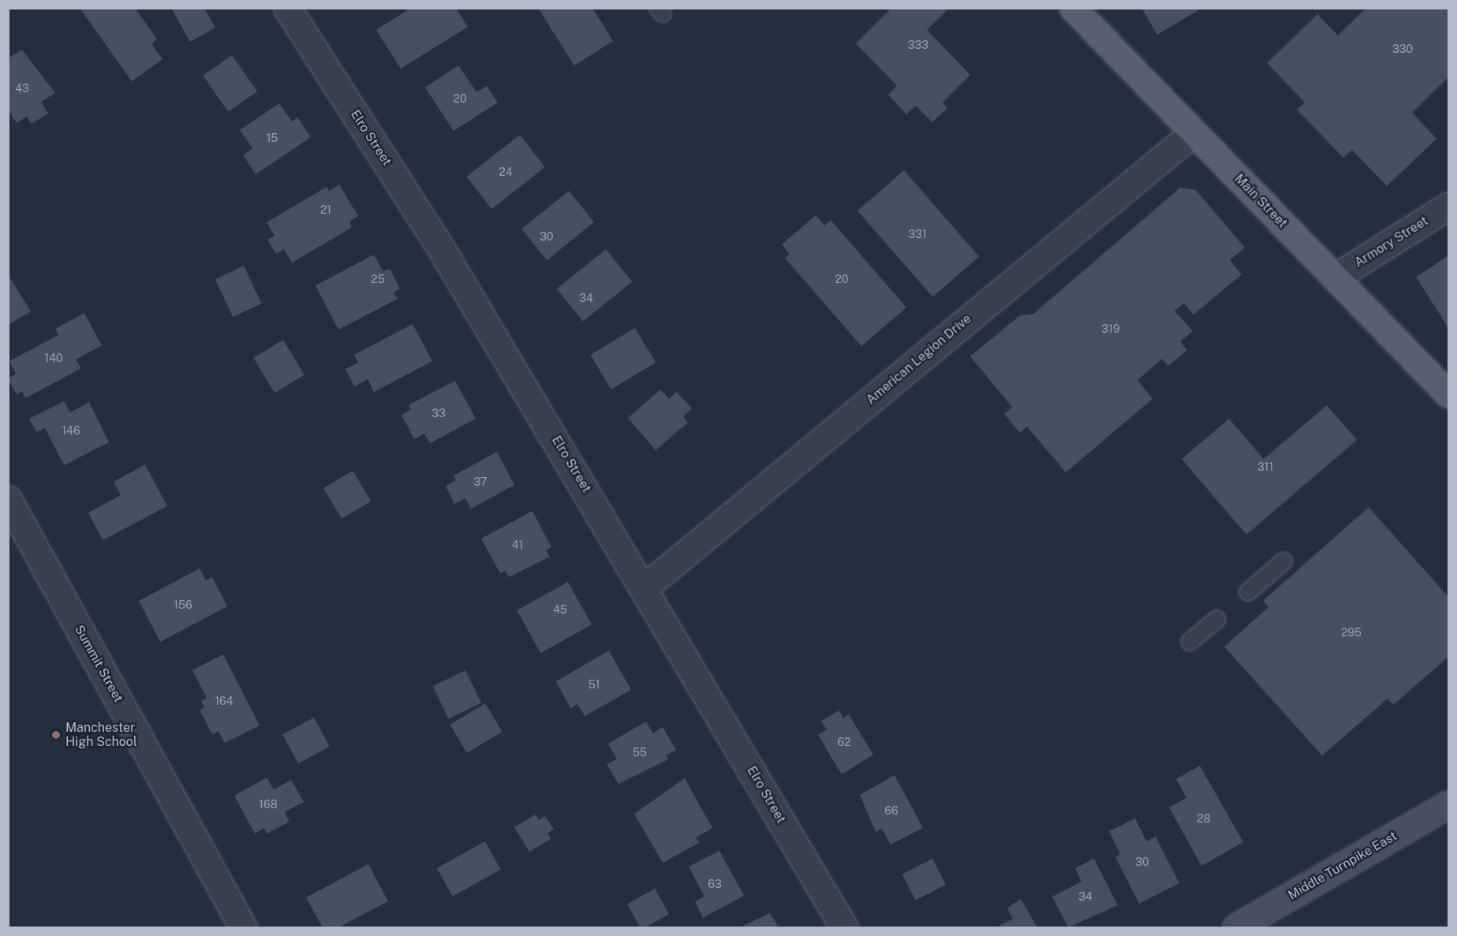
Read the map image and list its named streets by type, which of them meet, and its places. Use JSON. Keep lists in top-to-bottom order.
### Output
{
  "streets": {
    "main road": ["Main Street", "Middle Turnpike East"],
    "street": [
      "Elro Street",
      "Armory Street",
      "American Legion Drive",
      "Summit Street"
    ]
  },
  "crossings": [
    ["Elro Street", "American Legion Drive"],
    ["Main Street", "Armory Street"],
    ["Main Street", "American Legion Drive"]
  ],
  "places": ["Manchester High School"],
  "house_numbers": [
    "333",
    "330",
    "43",
    "20",
    "15",
    "24",
    "21",
    "331",
    "30",
    "25",
    "20",
    "34",
    "319",
    "140",
    "33",
    "146",
    "311",
    "37",
    "41",
    "156",
    "45",
    "295",
    "51",
    "164",
    "62",
    "55",
    "168",
    "66",
    "28",
    "30",
    "63",
    "34"
  ]
}
